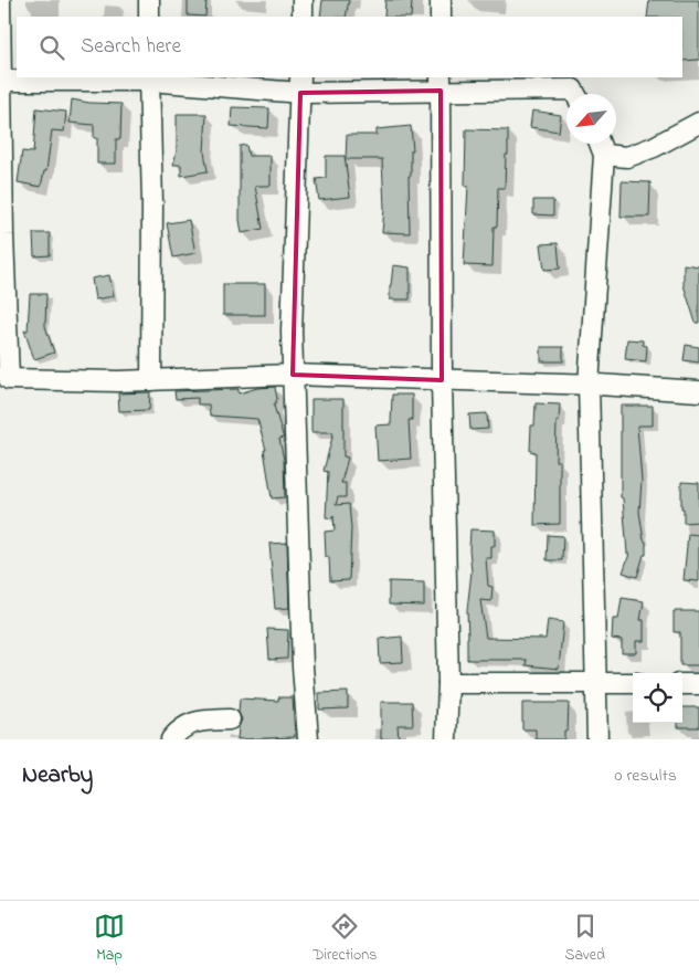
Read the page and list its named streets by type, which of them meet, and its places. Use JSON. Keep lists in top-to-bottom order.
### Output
{
  "north": "bottom left",
  "page": {
    "search": "Search here",
    "heading": ["Nearby", "0 results"],
    "nav": ["Map", "Directions", "Saved"]
  }
}
